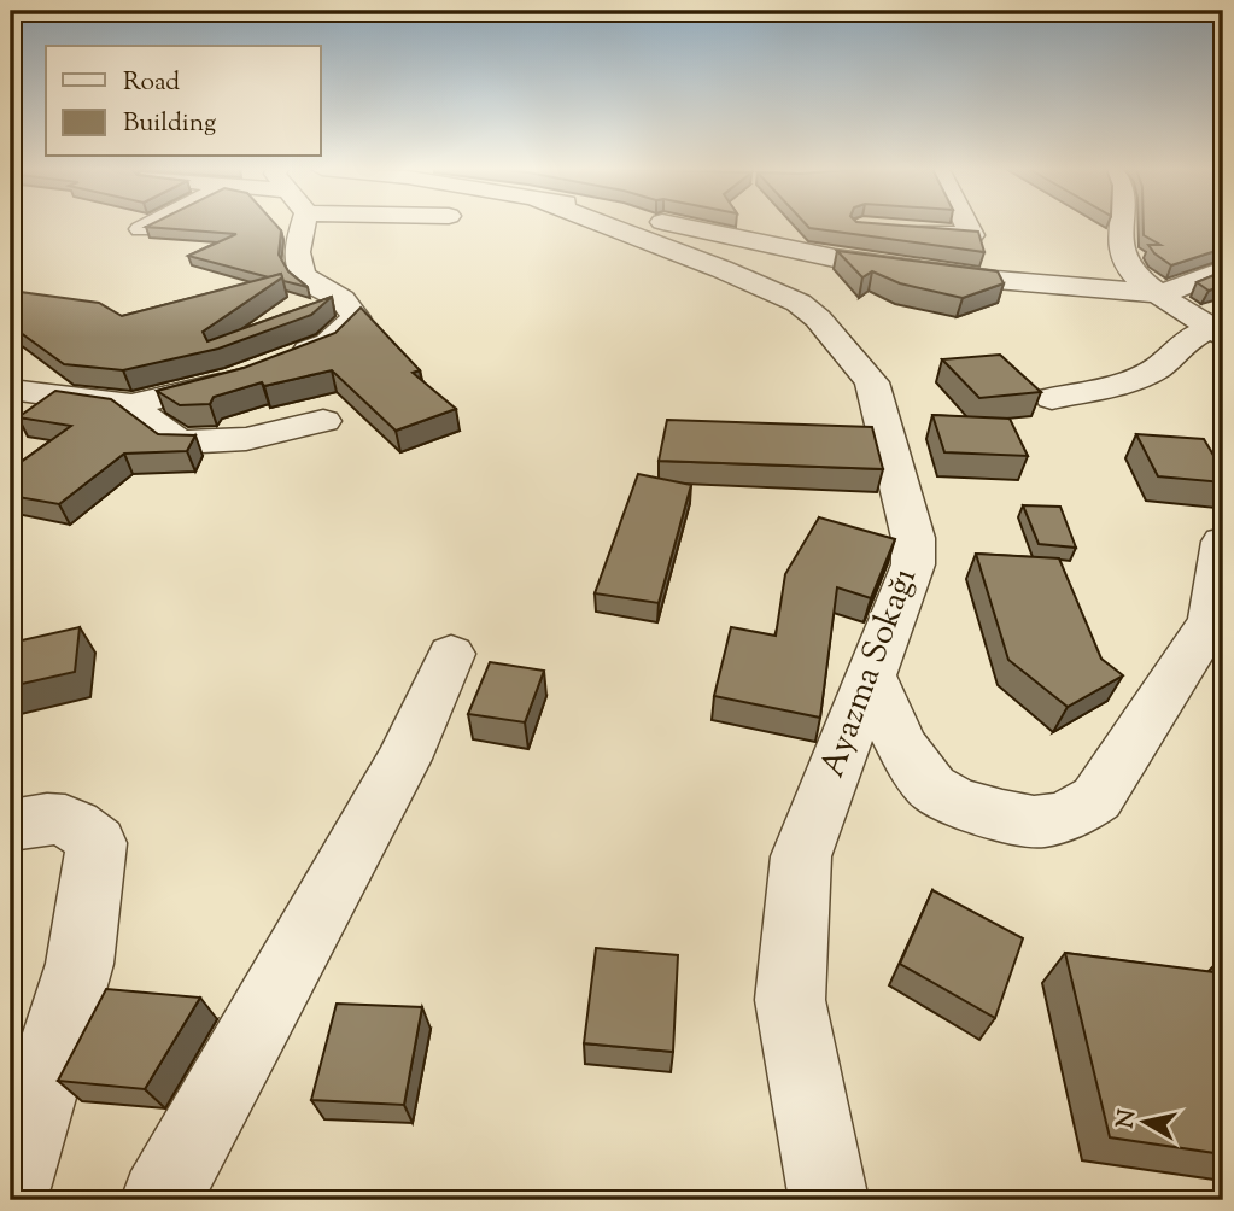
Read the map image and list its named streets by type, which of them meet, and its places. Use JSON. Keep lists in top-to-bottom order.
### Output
{
  "streets": {
    "street": ["Ayazma Sokağı"]
  },
  "legend": ["Road", "Building"],
  "north": "left"
}
